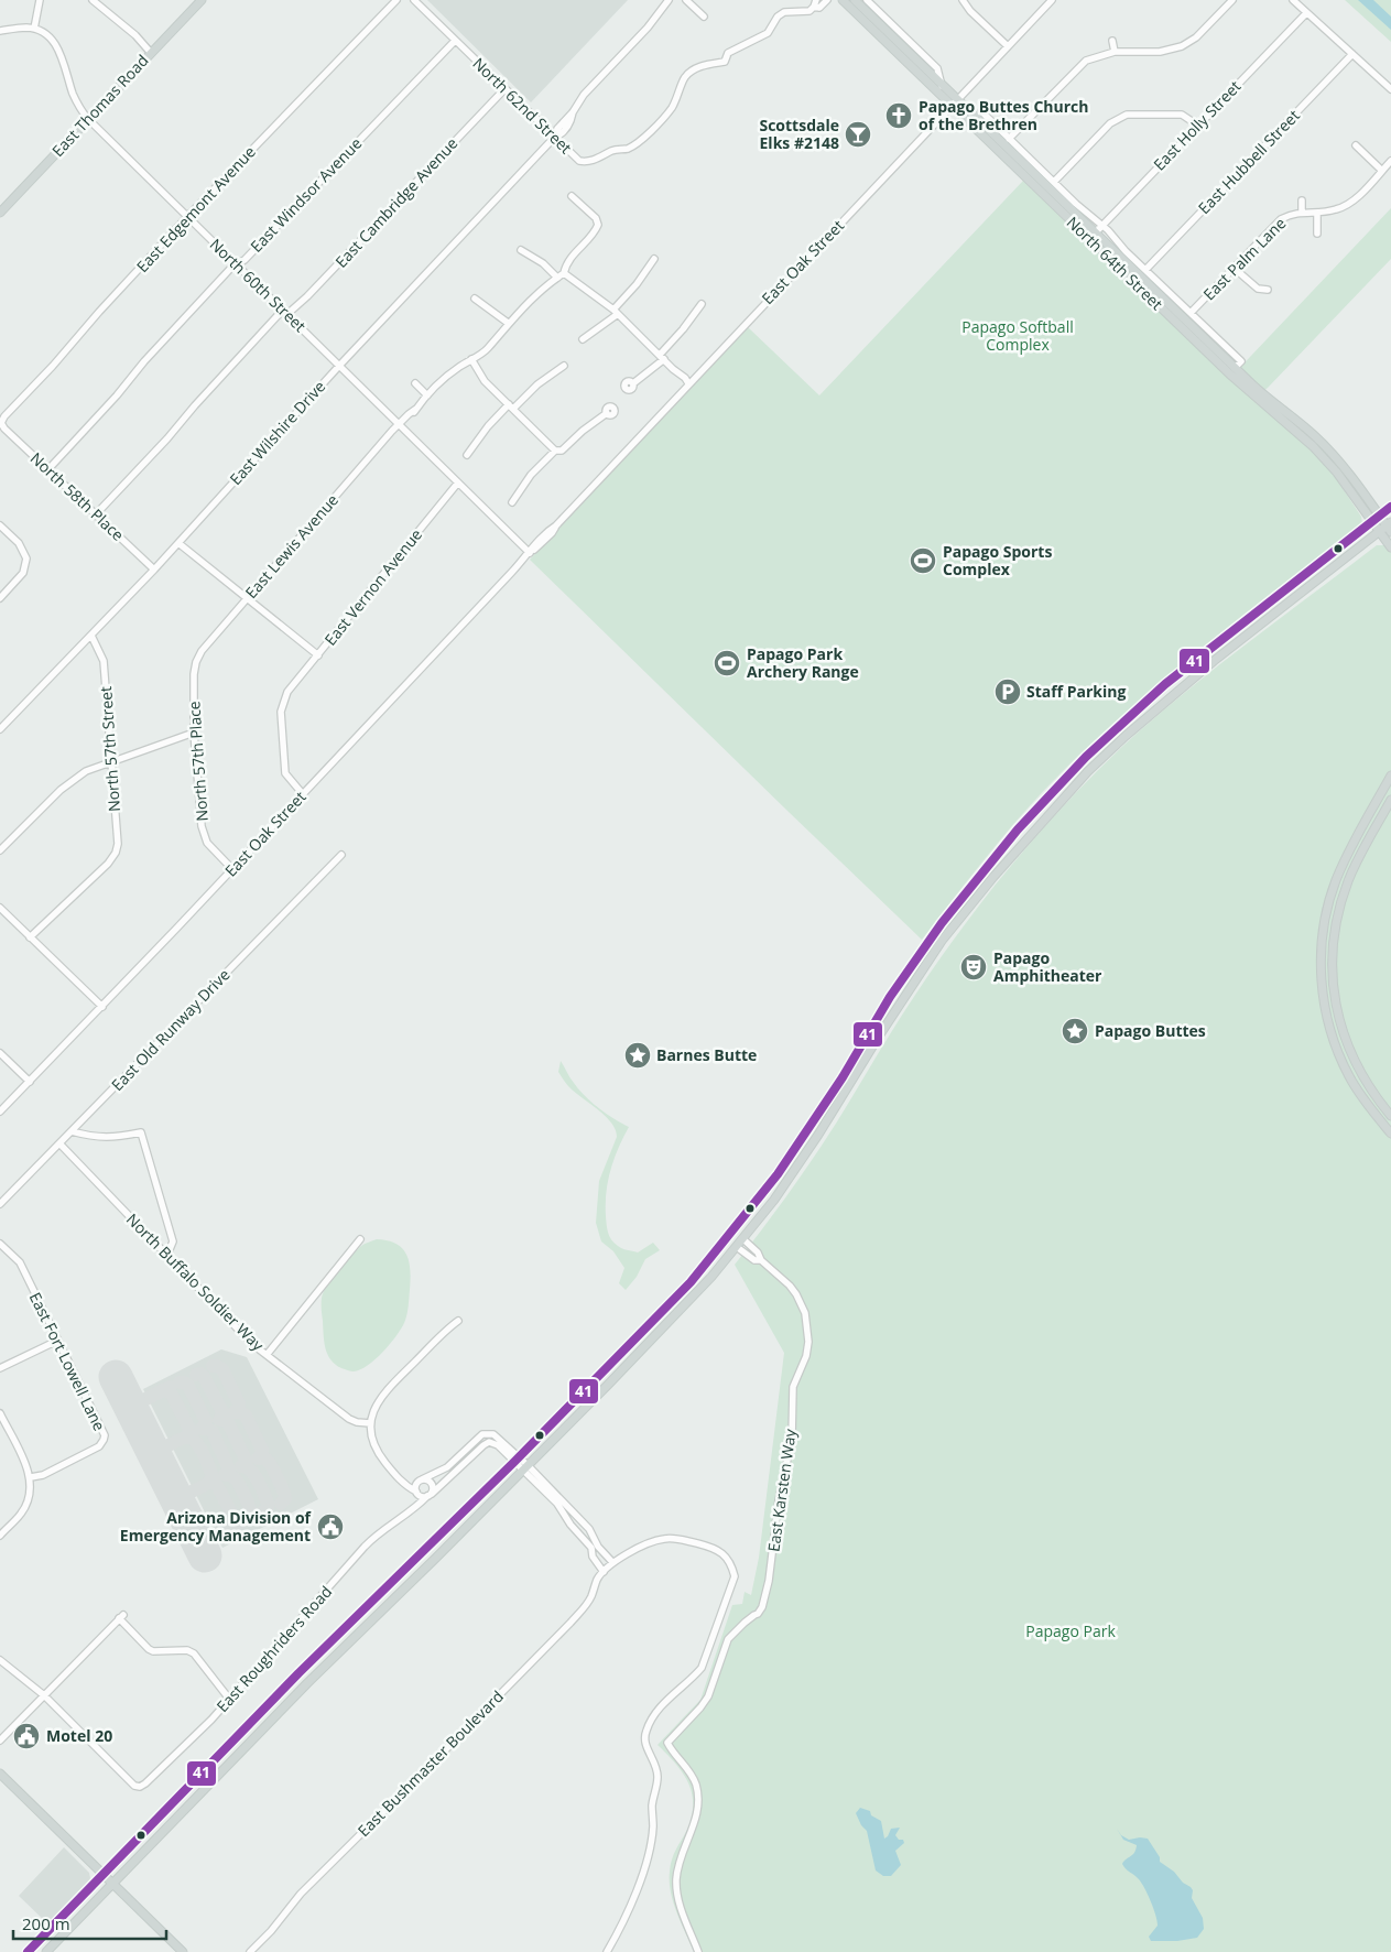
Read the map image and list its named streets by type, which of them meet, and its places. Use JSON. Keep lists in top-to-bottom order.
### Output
{
  "streets": {
    "main road": ["East Thomas Road", "North 64th Street"],
    "street": [
      "North 62nd Street",
      "East Holly Street",
      "East Hubbell Street",
      "East Windsor Avenue",
      "East Cambridge Avenue",
      "East Edgemont Avenue",
      "East Palm Lane",
      "East Oak Street",
      "North 60th Street",
      "East Wilshire Drive",
      "North 58th Place",
      "East Lewis Avenue",
      "East Vernon Avenue",
      "North 57th Street",
      "North 57th Place",
      "East Old Runway Drive",
      "North Buffalo Soldier Way",
      "East Fort Lowell Lane",
      "East Karsten Way",
      "East Roughriders Road",
      "East Bushmaster Boulevard"
    ]
  },
  "crossings": [
    ["East Thomas Road", "North 60th Street"],
    ["North 62nd Street", "East Windsor Avenue"],
    ["North 62nd Street", "East Cambridge Avenue"],
    ["North 62nd Street", "East Wilshire Drive"],
    ["East Holly Street", "North 64th Street"],
    ["East Hubbell Street", "North 64th Street"],
    ["East Windsor Avenue", "North 60th Street"],
    ["East Windsor Avenue", "North 58th Place"],
    ["East Cambridge Avenue", "North 60th Street"],
    ["East Cambridge Avenue", "North 58th Place"],
    ["East Edgemont Avenue", "North 60th Street"],
    ["East Edgemont Avenue", "North 58th Place"],
    ["East Palm Lane", "North 64th Street"],
    ["East Oak Street", "North 64th Street"],
    ["East Oak Street", "North 60th Street"],
    ["East Oak Street", "East Vernon Avenue"],
    ["East Oak Street", "North 57th Place"],
    ["North 60th Street", "East Wilshire Drive"],
    ["North 60th Street", "East Lewis Avenue"],
    ["North 60th Street", "East Vernon Avenue"],
    ["East Wilshire Drive", "North 58th Place"],
    ["East Wilshire Drive", "North 57th Street"],
    ["East Lewis Avenue", "North 57th Place"],
    ["East Old Runway Drive", "North Buffalo Soldier Way"]
  ],
  "parks": ["Papago Softball Complex", "Papago Park"],
  "places": {
    "church": ["Papago Buttes Church of the Brethren"],
    "bar": ["Scottsdale Elks #2148"],
    "sports": ["Papago Sports Complex", "Papago Park Archery Range"],
    "parking": ["Staff Parking"],
    "theatre": ["Papago Amphitheater"],
    "place": ["Papago Buttes", "Barnes Butte"],
    "public building": ["Arizona Division of Emergency Management", "Motel 20"]
  },
  "lines": ["transit line 41"],
  "scale_bar": "200 m"
}
